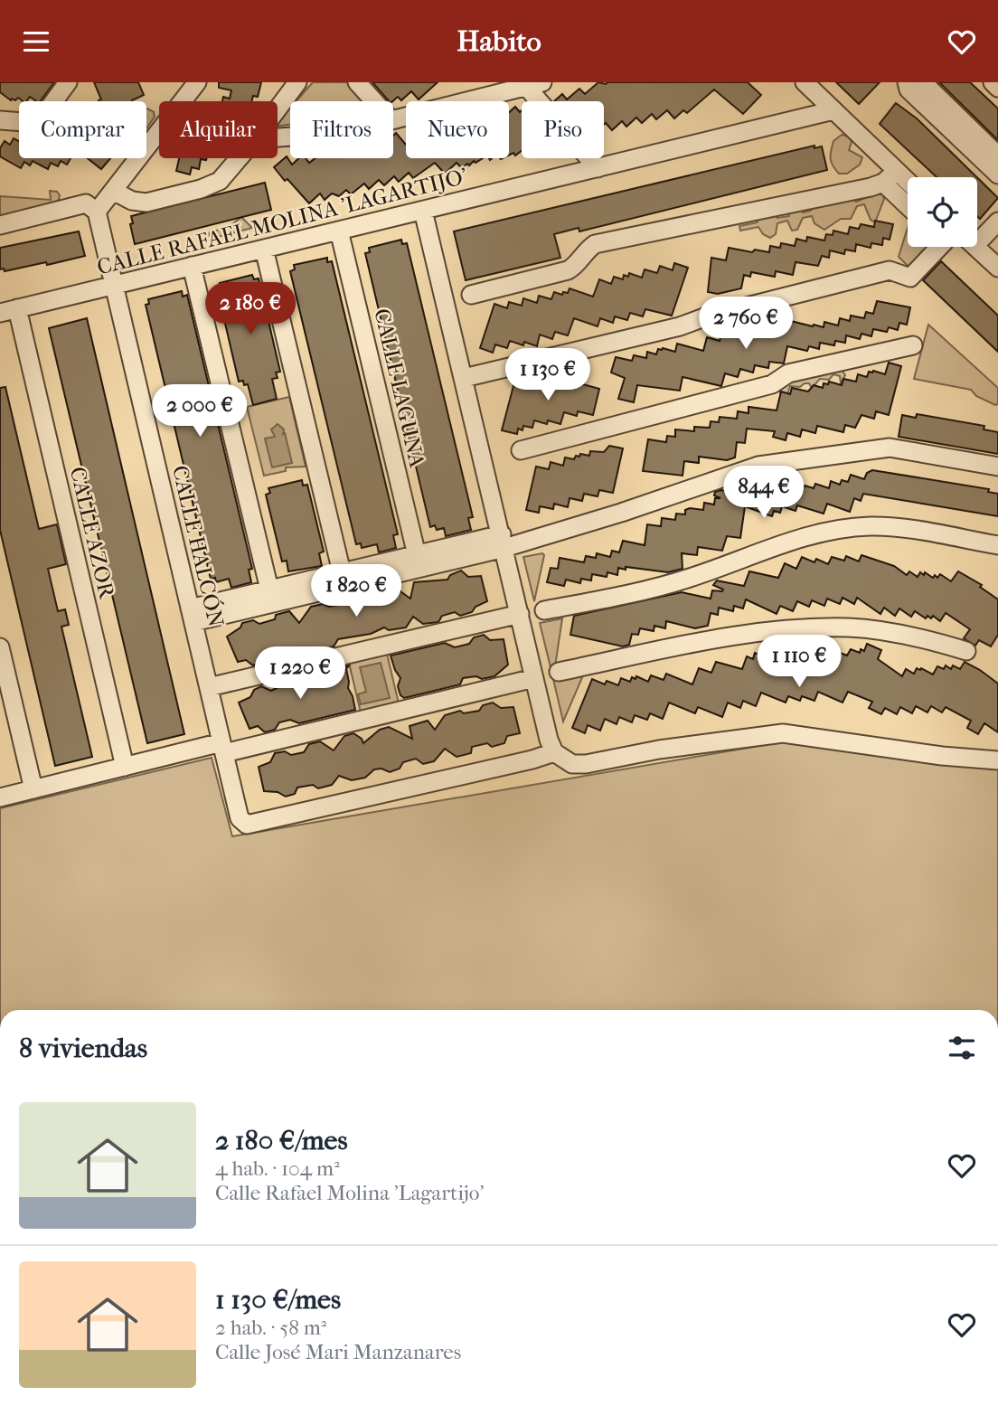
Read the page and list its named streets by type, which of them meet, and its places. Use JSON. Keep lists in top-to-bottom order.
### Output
{
  "streets": {
    "street": [
      "CALLE RAFAEL MOLINA 'LAGARTIJO'",
      "CALLE LAGUNA",
      "CALLE AZOR",
      "CALLE HALCÓN"
    ]
  },
  "crossings": [
    ["CALLE RAFAEL MOLINA 'LAGARTIJO'", "CALLE LAGUNA"],
    ["CALLE RAFAEL MOLINA 'LAGARTIJO'", "CALLE AZOR"],
    ["CALLE RAFAEL MOLINA 'LAGARTIJO'", "CALLE HALCÓN"]
  ],
  "page": {
    "header": "Habito",
    "chip": [
      "Comprar",
      "Alquilar",
      "Filtros",
      "Nuevo",
      "Piso"
    ],
    "price": [
      "2 180 €",
      "2 760 €",
      "1 130 €",
      "2 000 €",
      "844 €",
      "1 820 €",
      "1 110 €",
      "1 220 €"
    ],
    "heading": "8 viviendas",
    "list": [
      {
        "name": "2 180 €/mes",
        "note": "4 hab. · 104 m² · Calle Rafael Molina 'Lagartijo'"
      },
      {
        "name": "1 130 €/mes",
        "note": "2 hab. · 58 m² · Calle José Mari Manzanares"
      }
    ]
  }
}
